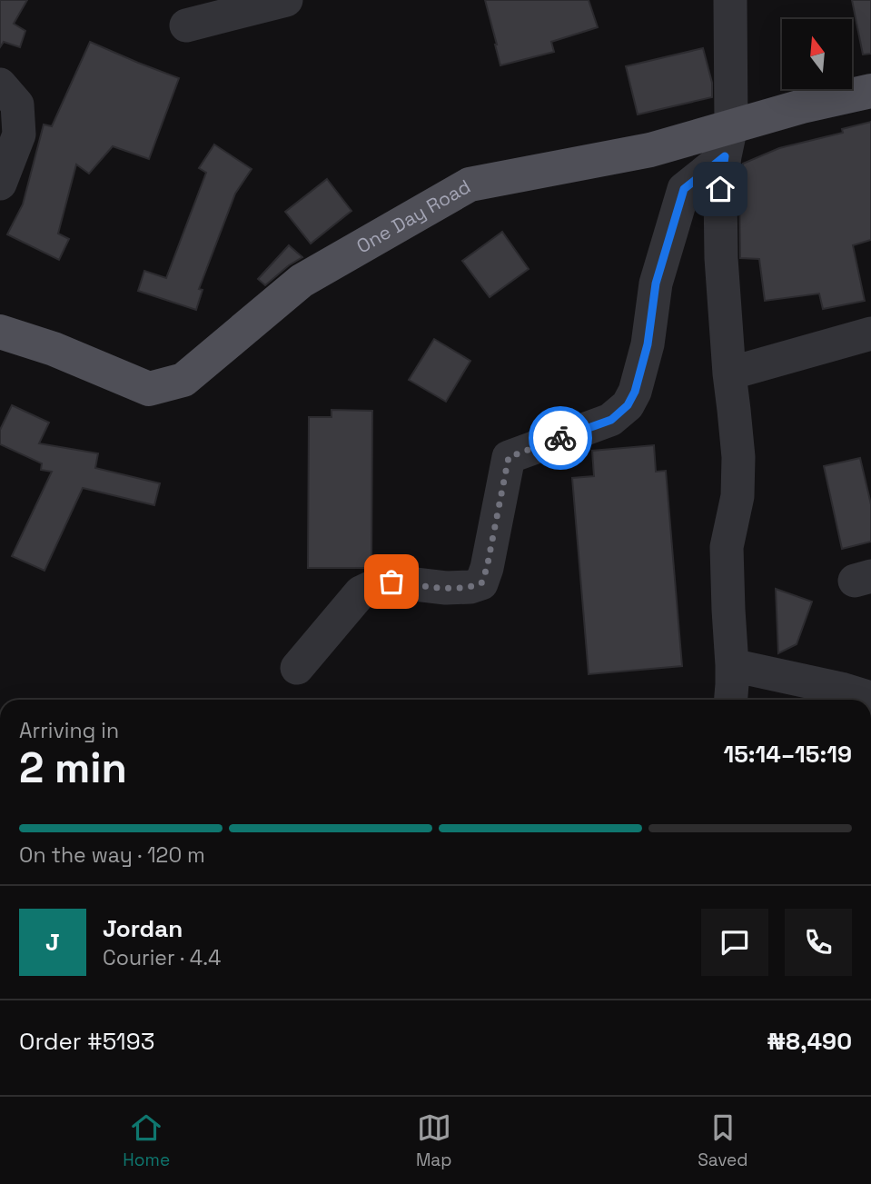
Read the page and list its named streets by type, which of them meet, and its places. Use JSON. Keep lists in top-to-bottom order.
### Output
{
  "streets": {
    "main road": ["One Day Road"]
  },
  "north": "top",
  "page": {
    "heading": ["2 min", "Arriving in", "15:14–15:19"],
    "panel": [
      "Jordan",
      "Courier · 4.4",
      "Order #5193",
      "₦8,490"
    ],
    "bar": "On the way · 120 m",
    "round": "J",
    "tabs": ["Home", "Map", "Saved"]
  }
}
